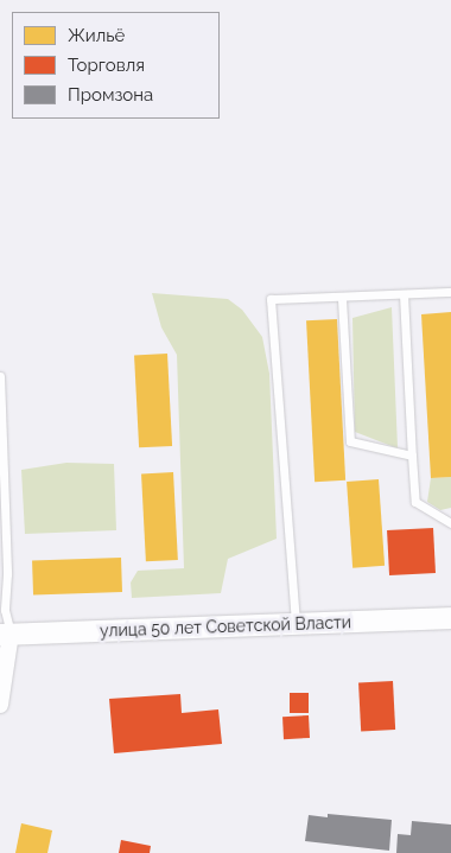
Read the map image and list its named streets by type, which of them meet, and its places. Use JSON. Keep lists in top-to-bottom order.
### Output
{
  "streets": {
    "street": ["улица 50 лет Советской Власти"]
  },
  "legend": ["Жильё", "Торговля", "Промзона"]
}
